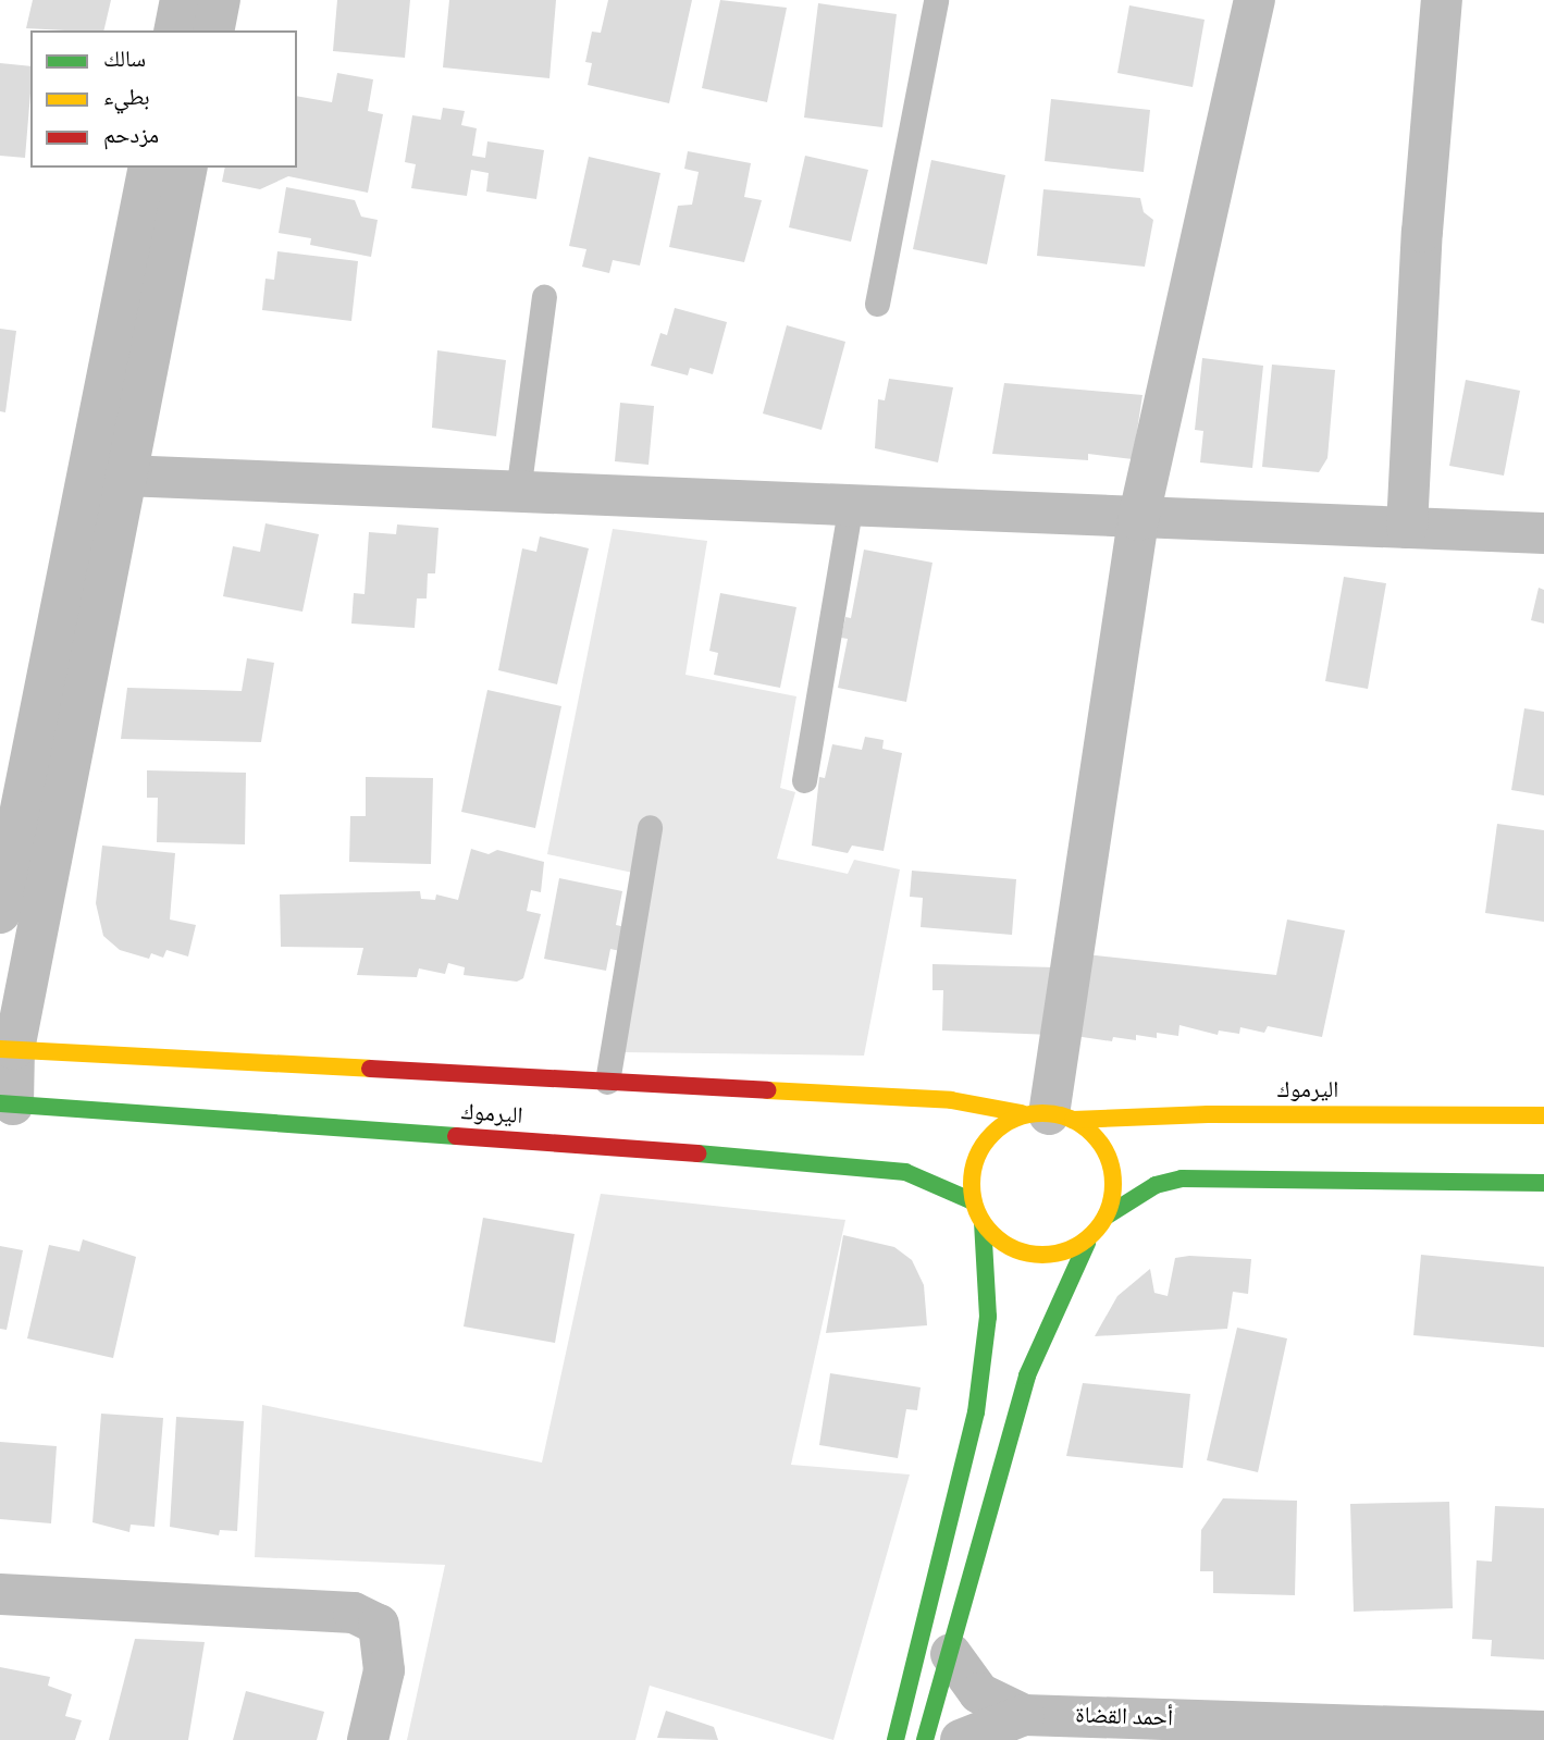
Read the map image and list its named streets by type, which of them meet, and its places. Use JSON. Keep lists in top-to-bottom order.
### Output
{
  "streets": {
    "street": ["اليرموك", "أحمد القضاة"]
  },
  "legend": ["سالك", "بطيء", "مزدحم"]
}
